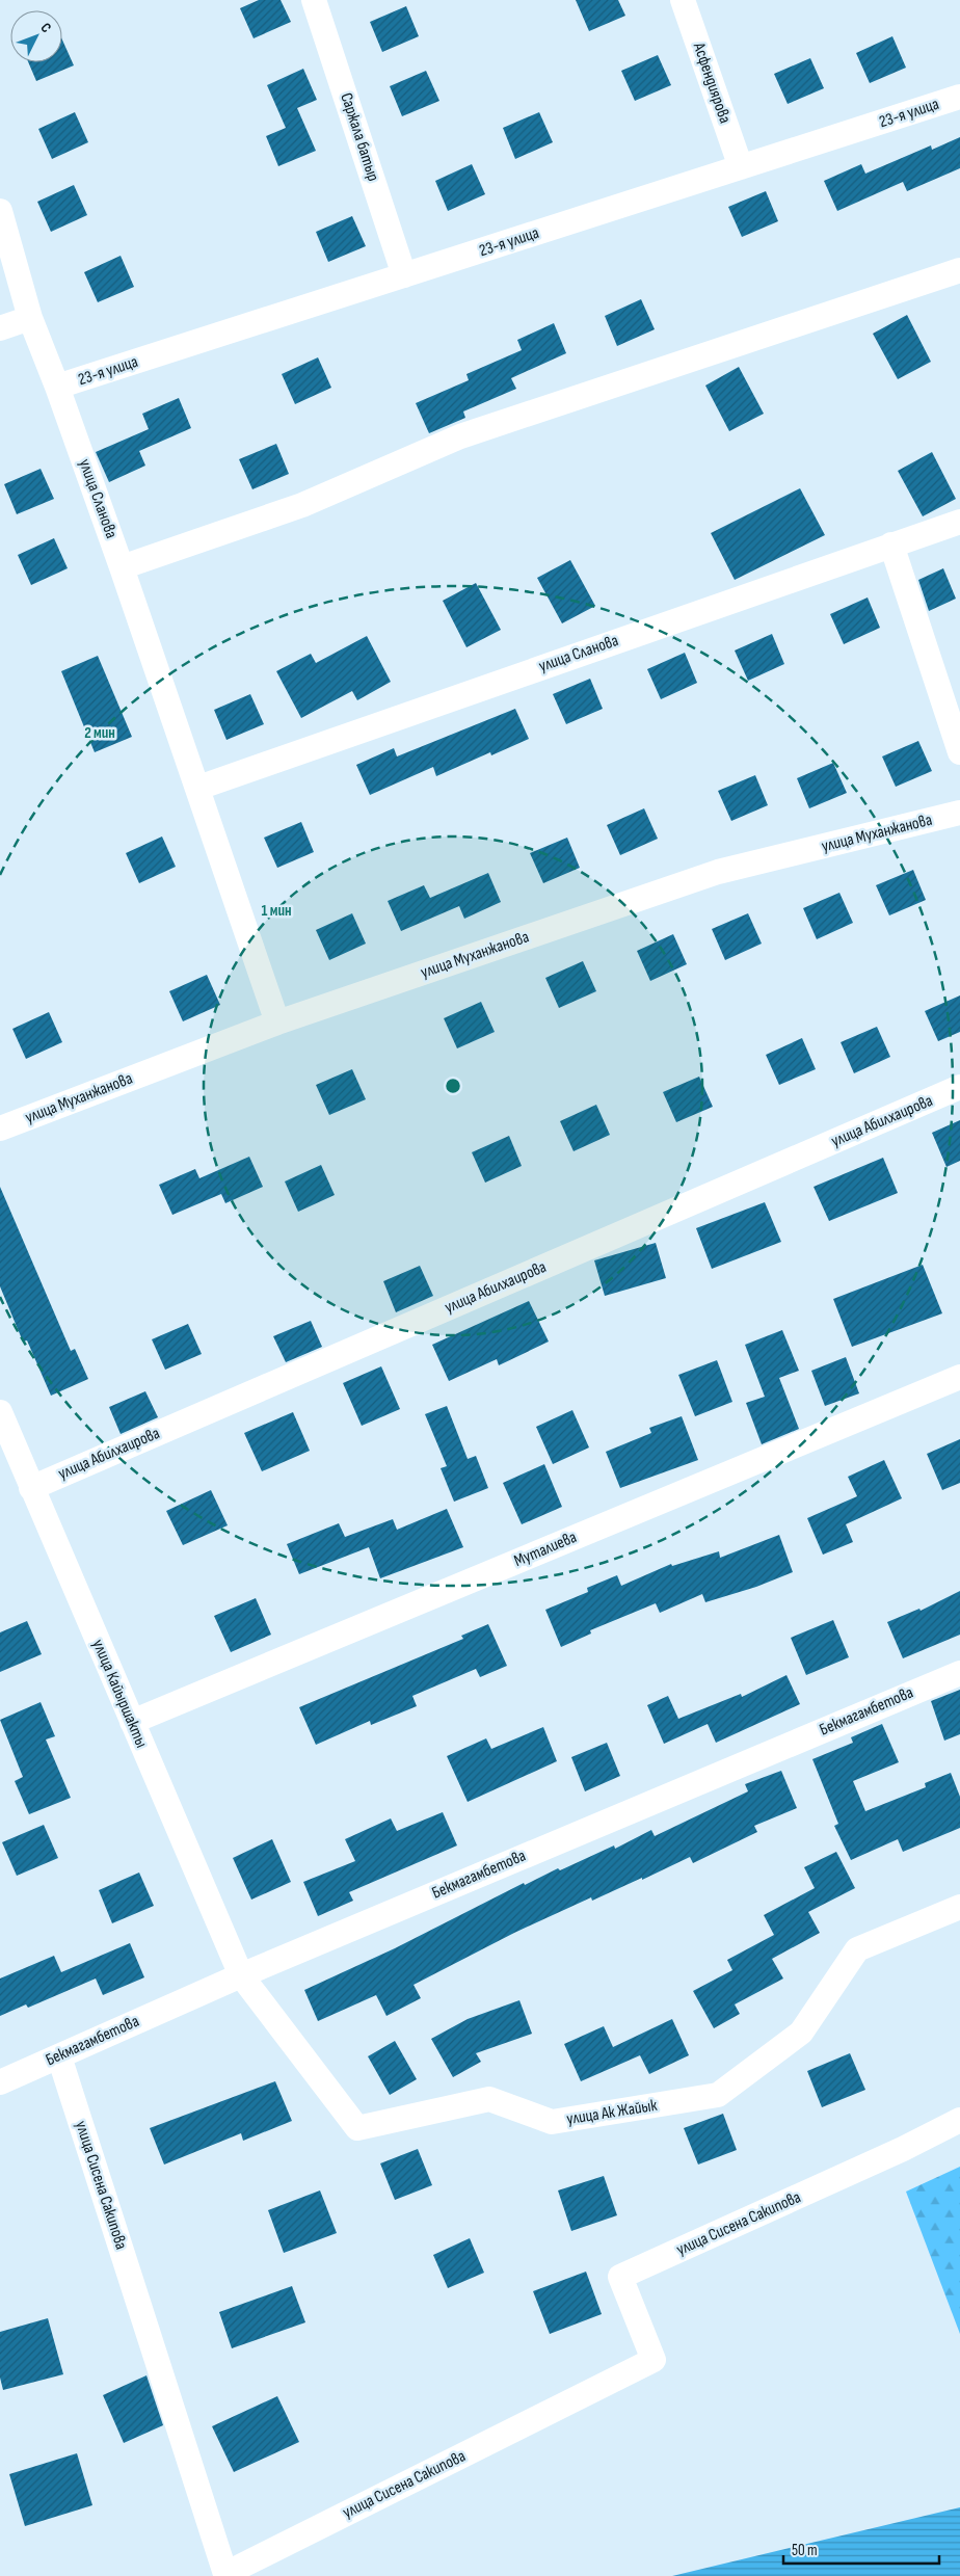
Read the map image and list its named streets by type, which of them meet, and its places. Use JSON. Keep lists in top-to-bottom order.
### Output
{
  "streets": {
    "street": [
      "Асфендиярова",
      "23-я улица",
      "Саржала батыр",
      "улица Сланова",
      "улица Муханжанова",
      "улица Абилхаирова",
      "Муталиева",
      "улица Кайыршакты",
      "Бекмагамбетова",
      "улица Ак Жайык",
      "улица Сисена Сакипова"
    ]
  },
  "crossings": [
    ["Асфендиярова", "23-я улица"],
    ["23-я улица", "Саржала батыр"],
    ["23-я улица", "улица Сланова"],
    ["улица Сланова", "улица Муханжанова"],
    ["улица Абилхаирова", "улица Кайыршакты"],
    ["Муталиева", "улица Кайыршакты"],
    ["улица Кайыршакты", "Бекмагамбетова"],
    ["улица Кайыршакты", "улица Ак Жайык"],
    ["Бекмагамбетова", "улица Ак Жайык"],
    ["Бекмагамбетова", "улица Сисена Сакипова"]
  ],
  "scale_bar": "50 m",
  "north": "top right",
  "rings": ["2 мин", "1 мин"]
}
